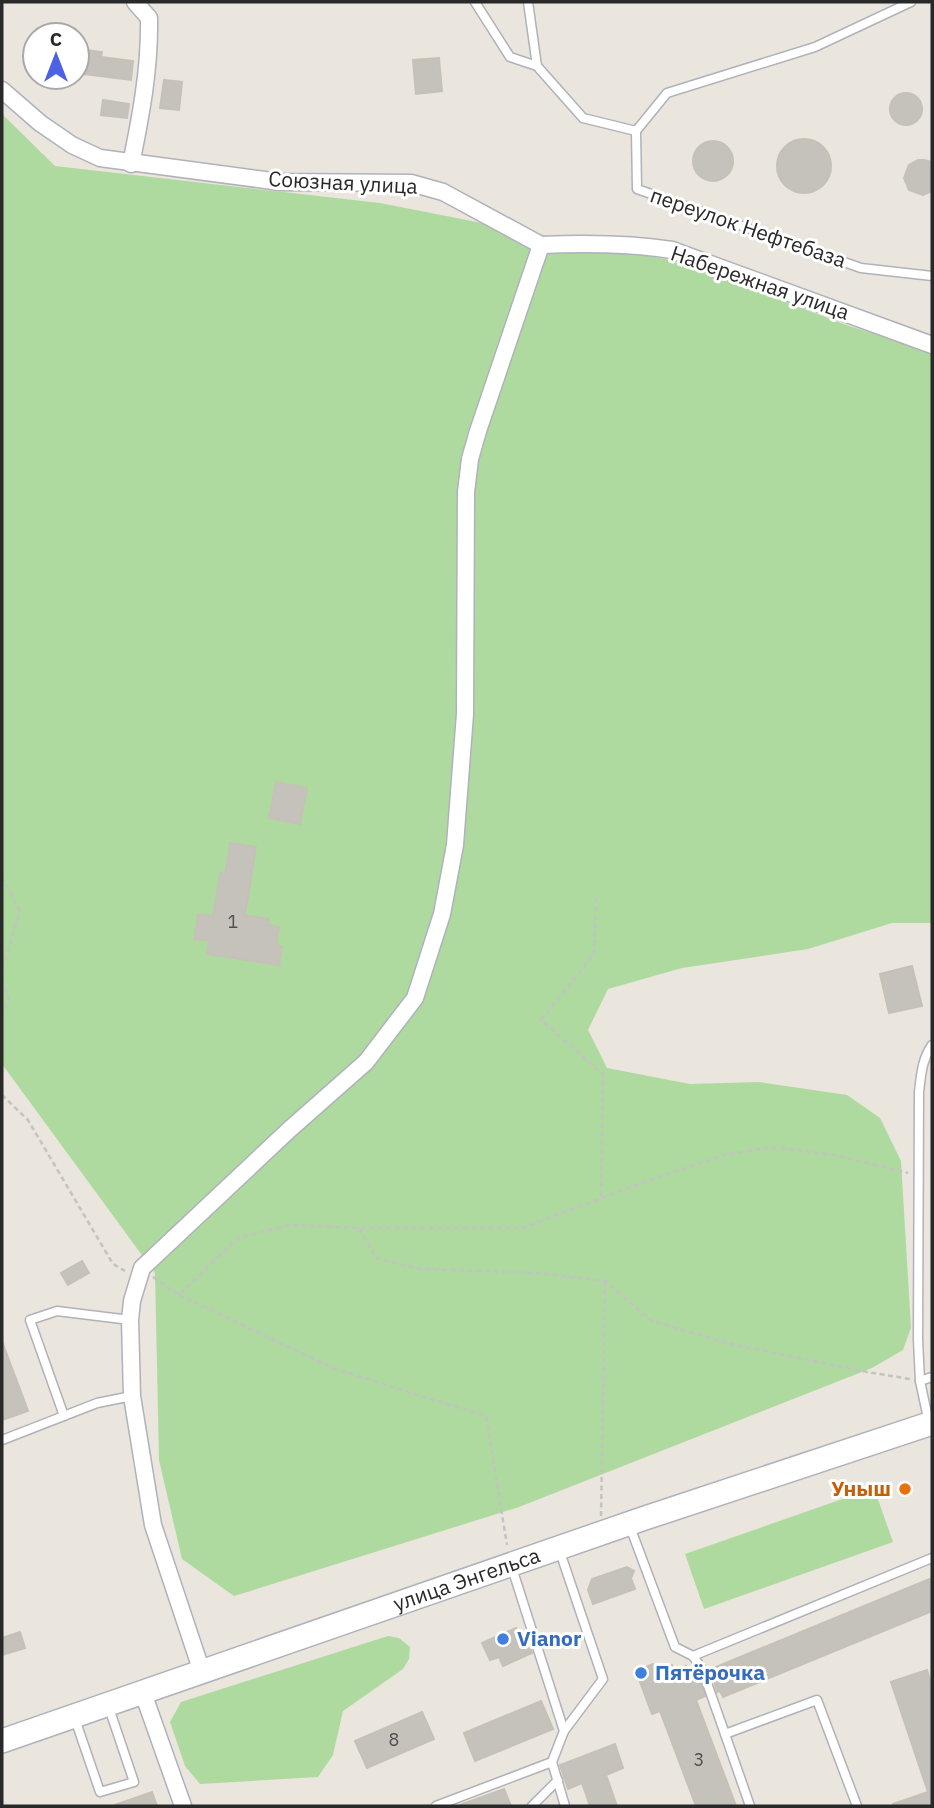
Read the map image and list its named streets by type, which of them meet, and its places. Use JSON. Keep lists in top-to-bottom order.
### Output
{
  "streets": {
    "main road": ["улица Энгельса"],
    "street": ["Союзная улица", "Набережная улица"],
    "lane": ["переулок Нефтебаза"]
  },
  "crossings": [
    ["Союзная улица", "Набережная улица"]
  ],
  "places": ["Уныш", "Vianor", "Пятёрочка"],
  "house_numbers": ["1", "8", "3"],
  "north": "top"
}
